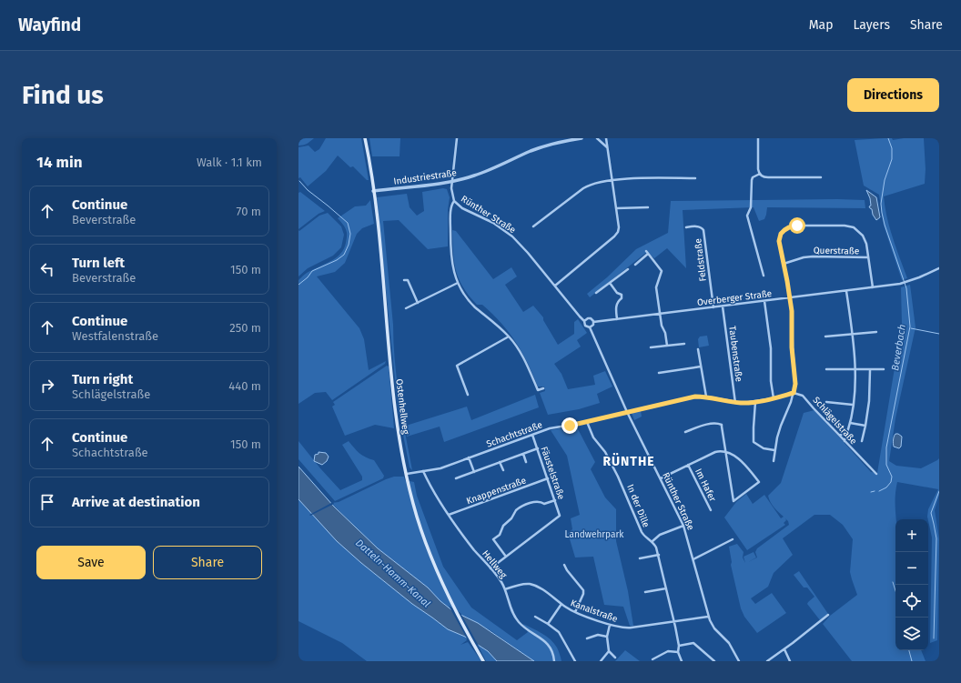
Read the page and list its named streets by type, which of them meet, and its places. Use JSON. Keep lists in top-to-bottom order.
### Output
{
  "streets": {
    "main road": ["Ostenhellweg"],
    "street": [
      "Industriestraße",
      "Rünther Straße",
      "Querstraße",
      "Feldstraße",
      "Overberger Straße",
      "Taubenstraße",
      "Schlägelstraße",
      "Schachtstraße",
      "Fäustelstraße",
      "Im Hafer",
      "Knappenstraße",
      "In der Dille",
      "Hellweg",
      "Kanalstraße"
    ]
  },
  "crossings": [
    ["Industriestraße", "Rünther Straße"],
    ["Industriestraße", "Ostenhellweg"],
    ["Rünther Straße", "Overberger Straße"],
    ["Rünther Straße", "Schachtstraße"],
    ["Rünther Straße", "Kanalstraße"],
    ["Feldstraße", "Overberger Straße"],
    ["Overberger Straße", "Taubenstraße"],
    ["Ostenhellweg", "Schachtstraße"],
    ["Schachtstraße", "Fäustelstraße"],
    ["Schachtstraße", "In der Dille"],
    ["Schachtstraße", "Hellweg"],
    ["Fäustelstraße", "Knappenstraße"],
    ["Knappenstraße", "Hellweg"],
    ["In der Dille", "Kanalstraße"],
    ["Hellweg", "Kanalstraße"]
  ],
  "districts": ["RÜNTHE"],
  "water": ["Beverbach", "Datteln-Hamm-Kanal"],
  "parks": ["Landwehrpark"],
  "page": {
    "header": "Wayfind",
    "nav": ["Map", "Layers", "Share"],
    "buttons": [
      "Directions",
      ["Save", "Share"]
    ],
    "title": "Find us",
    "heading": ["14 min", "Walk · 1.1 km"],
    "list": [
      ["Continue", "Beverstraße", "70 m"],
      ["Turn left", "Beverstraße", "150 m"],
      ["Continue", "Westfalenstraße", "250 m"],
      ["Turn right", "Schlägelstraße", "440 m"],
      ["Continue", "Schachtstraße", "150 m"],
      "Arrive at destination"
    ],
    "map_buttons": ["+", "−"]
  }
}
